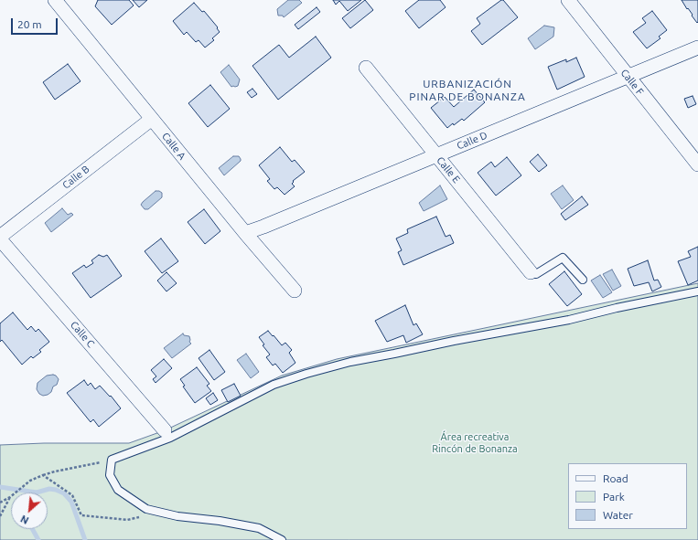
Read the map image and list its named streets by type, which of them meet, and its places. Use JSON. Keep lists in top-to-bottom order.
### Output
{
  "streets": {
    "street": [
      "Calle F",
      "Calle D",
      "Calle A",
      "Calle E",
      "Calle B",
      "Calle C"
    ]
  },
  "crossings": [
    ["Calle F", "Calle D"],
    ["Calle D", "Calle A"],
    ["Calle D", "Calle E"],
    ["Calle A", "Calle B"],
    ["Calle B", "Calle C"]
  ],
  "districts": ["URBANIZACIÓN PINAR DE BONANZA"],
  "parks": ["Área recreativa Rincón de Bonanza"],
  "legend": ["Road", "Park", "Water"],
  "scale_bar": "20 m",
  "north": "bottom left"
}
